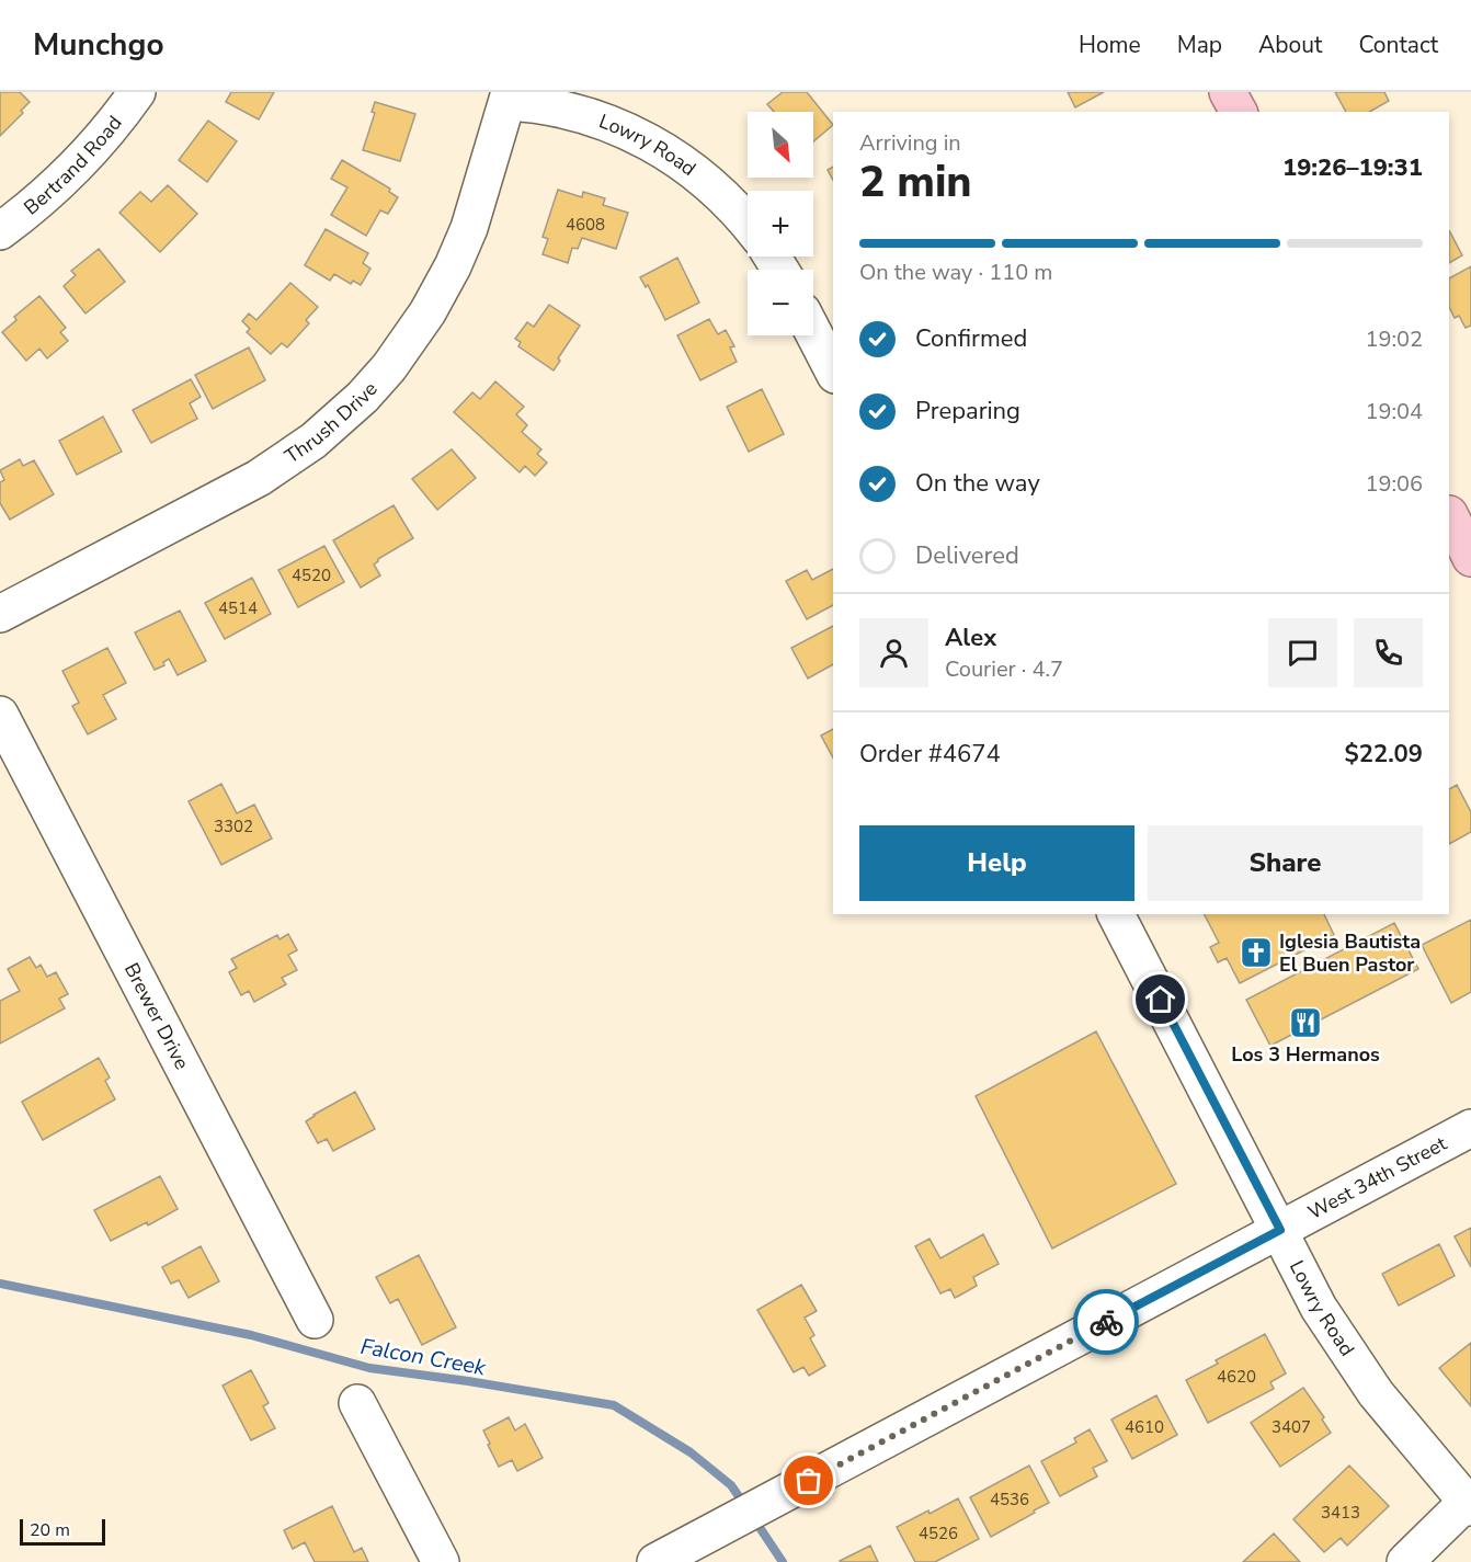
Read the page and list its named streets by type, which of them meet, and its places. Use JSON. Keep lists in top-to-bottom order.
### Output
{
  "streets": {
    "street": [
      "Lowry Road",
      "Bertrand Road",
      "Thrush Drive",
      "Brewer Drive",
      "West 34th Street"
    ]
  },
  "crossings": [
    ["Lowry Road", "Thrush Drive"],
    ["Lowry Road", "West 34th Street"]
  ],
  "water": ["Falcon Creek"],
  "places": {
    "church": ["Iglesia Bautista El Buen Pastor"],
    "restaurant": ["Los 3 Hermanos"]
  },
  "house_numbers": [
    "4608",
    "4520",
    "4514",
    "3302",
    "4620",
    "4610",
    "3407",
    "4536",
    "3413",
    "4526"
  ],
  "scale_bar": "20 m",
  "north": "bottom right",
  "page": {
    "header": "Munchgo",
    "nav": [
      "Home",
      "Map",
      "About",
      "Contact"
    ],
    "map_buttons": ["+", "−"],
    "heading": ["2 min", "Arriving in", "19:26–19:31"],
    "panel": [
      "Alex",
      "Courier · 4.7",
      "Order #4674",
      "$22.09"
    ],
    "bar": "On the way · 110 m",
    "list": [
      ["Confirmed", "19:02"],
      ["Preparing", "19:04"],
      ["On the way", "19:06"],
      "Delivered"
    ],
    "buttons": ["Help", "Share"],
    "scale": "20 m"
  }
}
